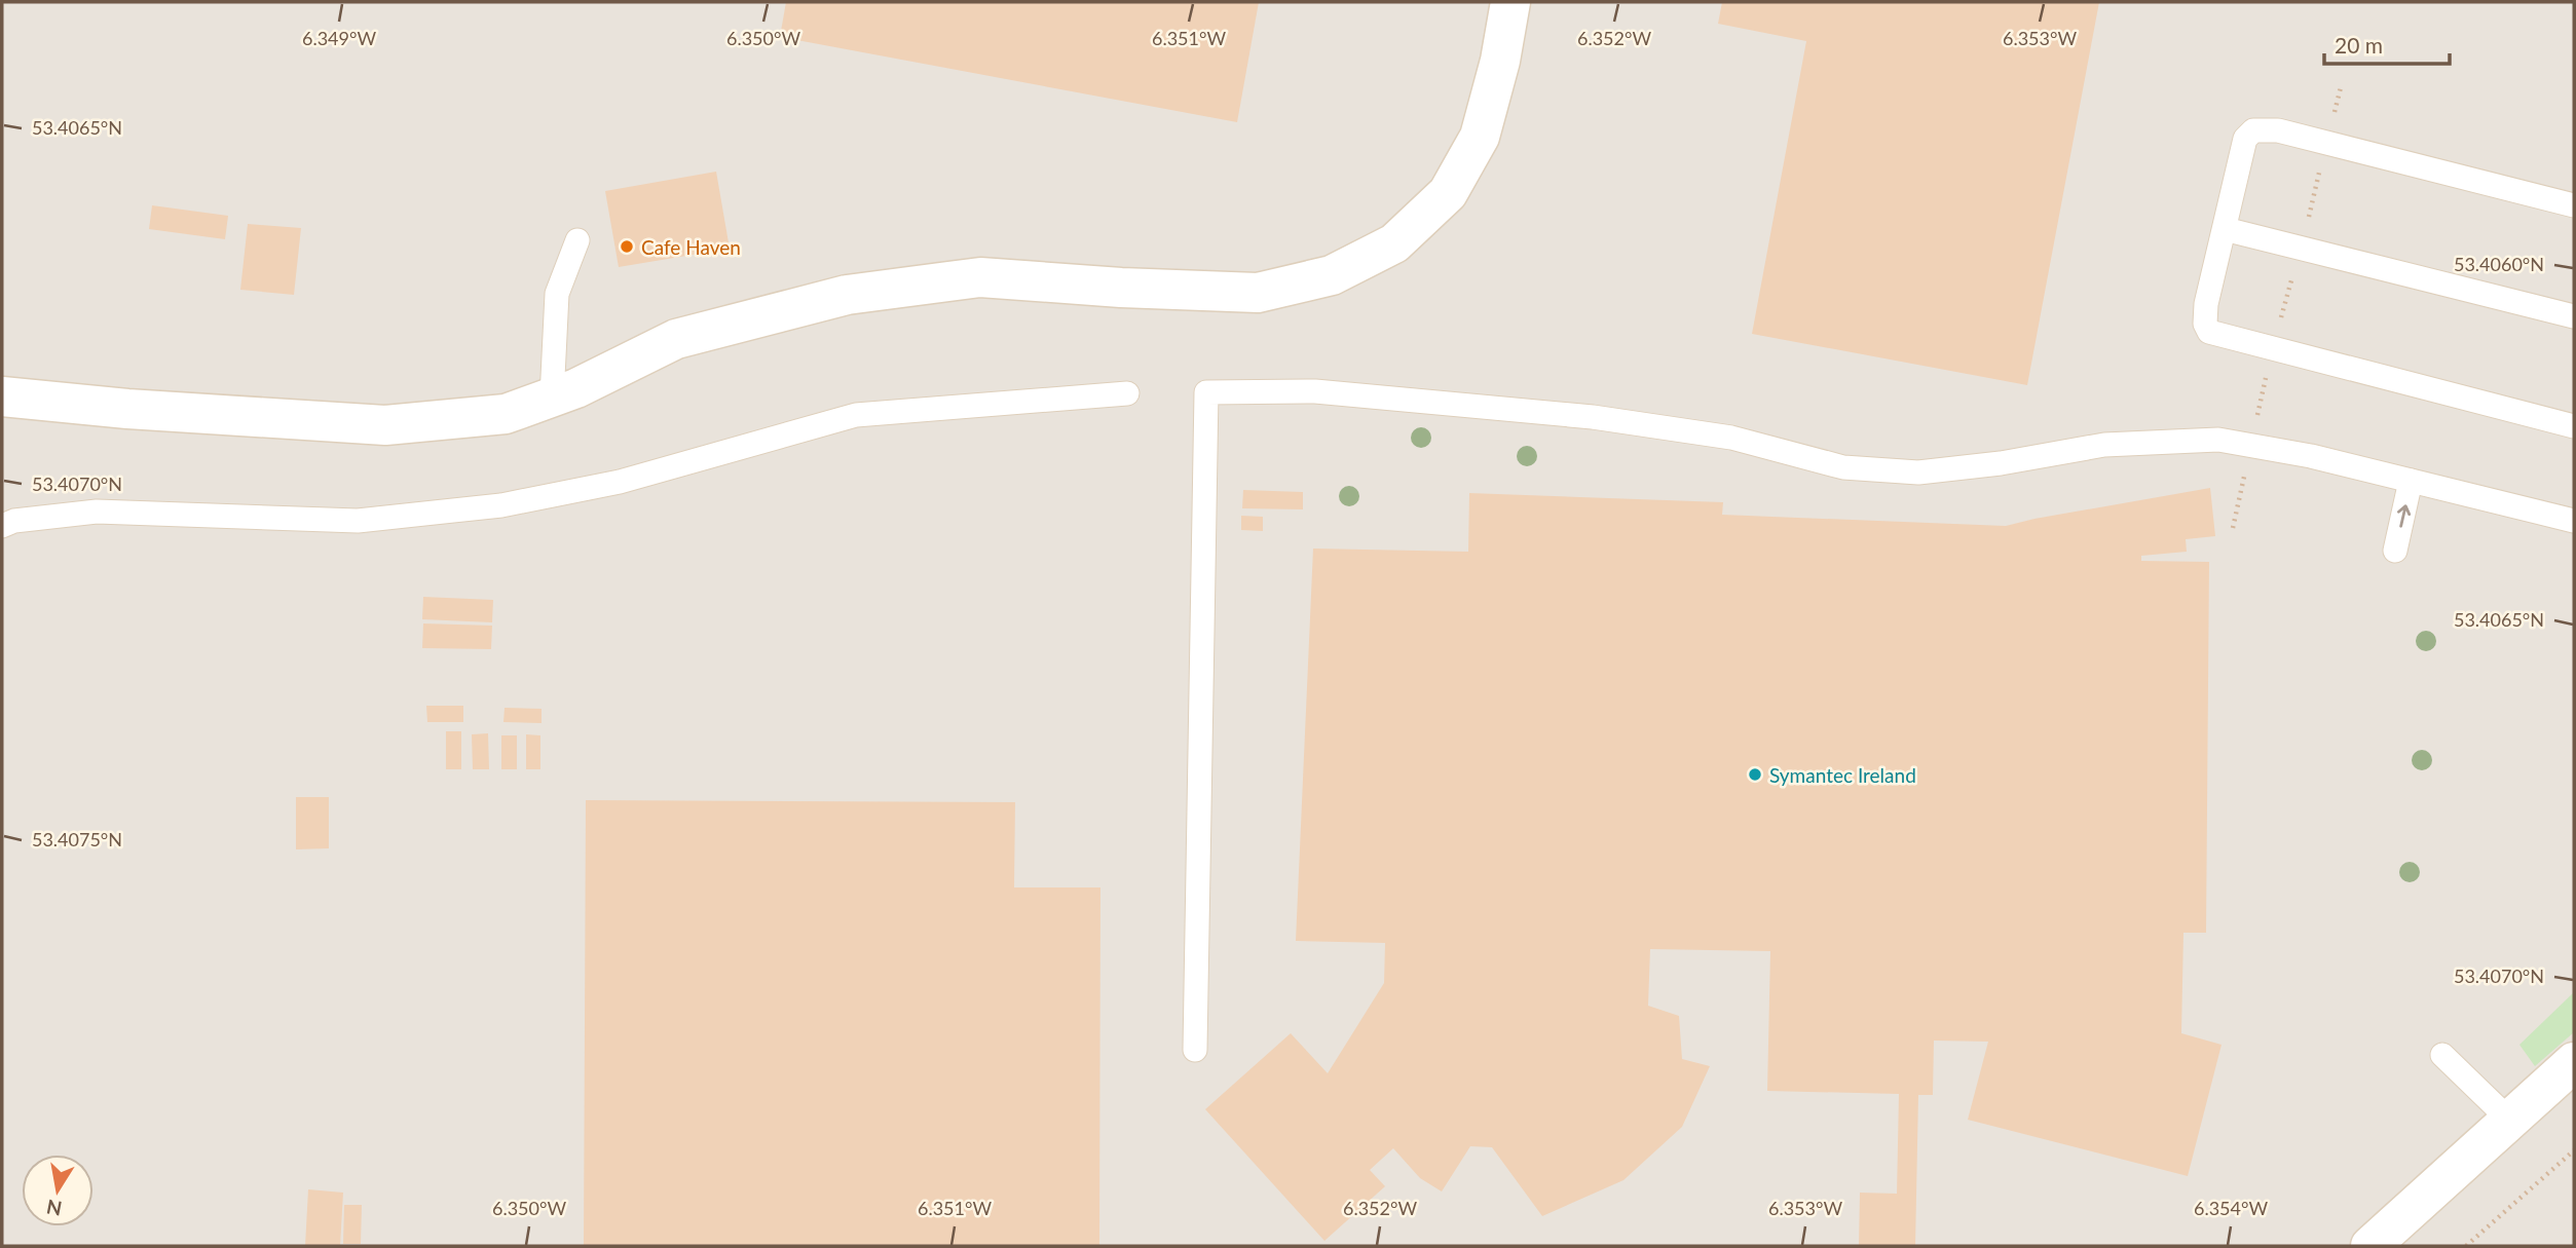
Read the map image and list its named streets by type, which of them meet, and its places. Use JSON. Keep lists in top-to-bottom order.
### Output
{
  "places": ["Cafe Haven", "Symantec Ireland"],
  "scale_bar": "20 m",
  "north": "bottom",
  "coordinates": [
    "6.349°W",
    "6.350°W",
    "6.351°W",
    "6.352°W",
    "6.353°W",
    "53.4065°N",
    "53.4060°N",
    "53.4070°N",
    "53.4075°N",
    "6.354°W"
  ]
}
